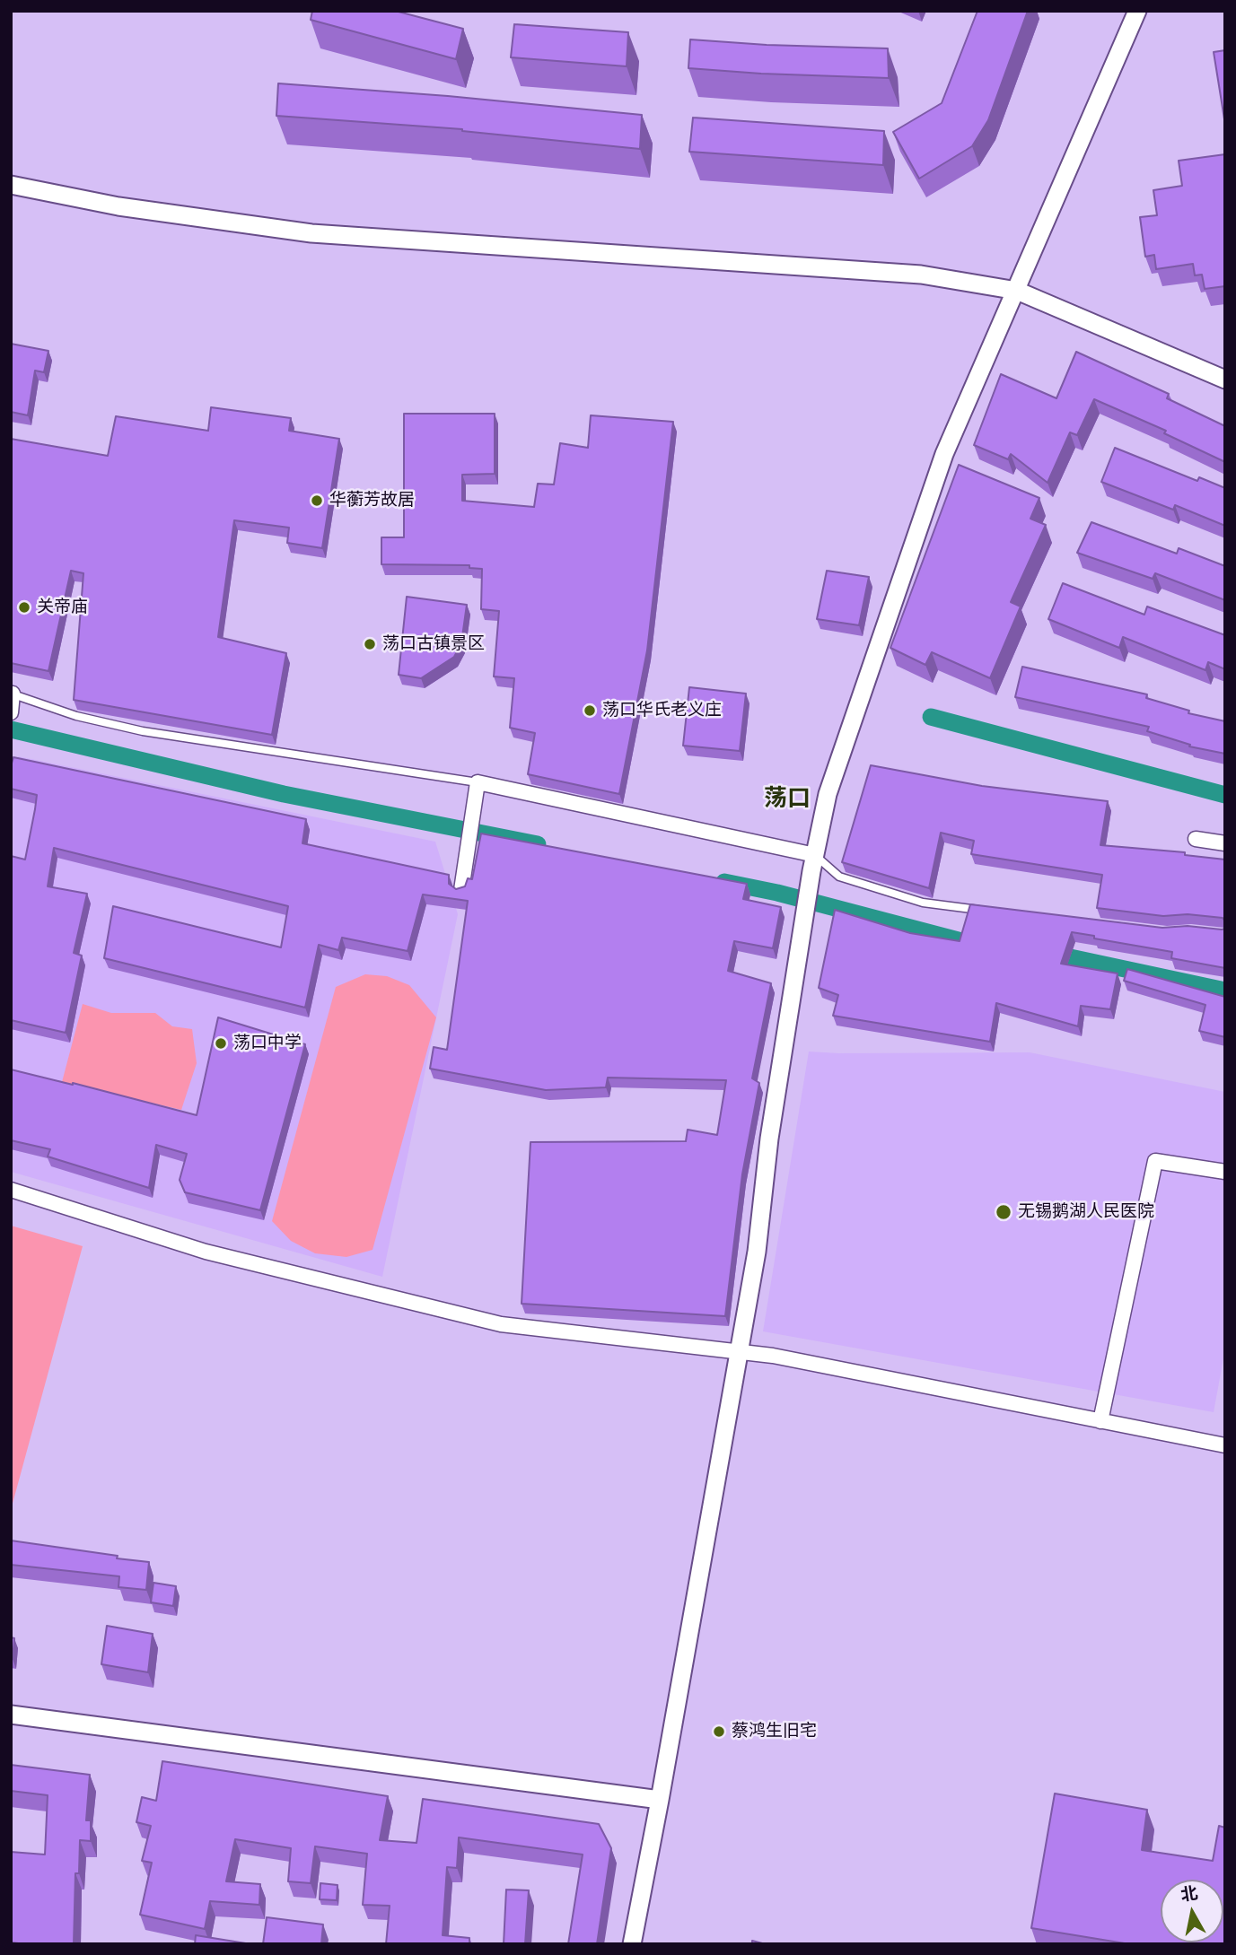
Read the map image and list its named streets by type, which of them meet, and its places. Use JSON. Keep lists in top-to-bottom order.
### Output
{
  "districts": ["荡口"],
  "places": [
    "华蘅芳故居",
    "关帝庙",
    "荡口古镇景区",
    "荡口华氏老义庄",
    "荡口中学",
    "无锡鹅湖人民医院",
    "蔡鸿生旧宅"
  ],
  "north": "top"
}
